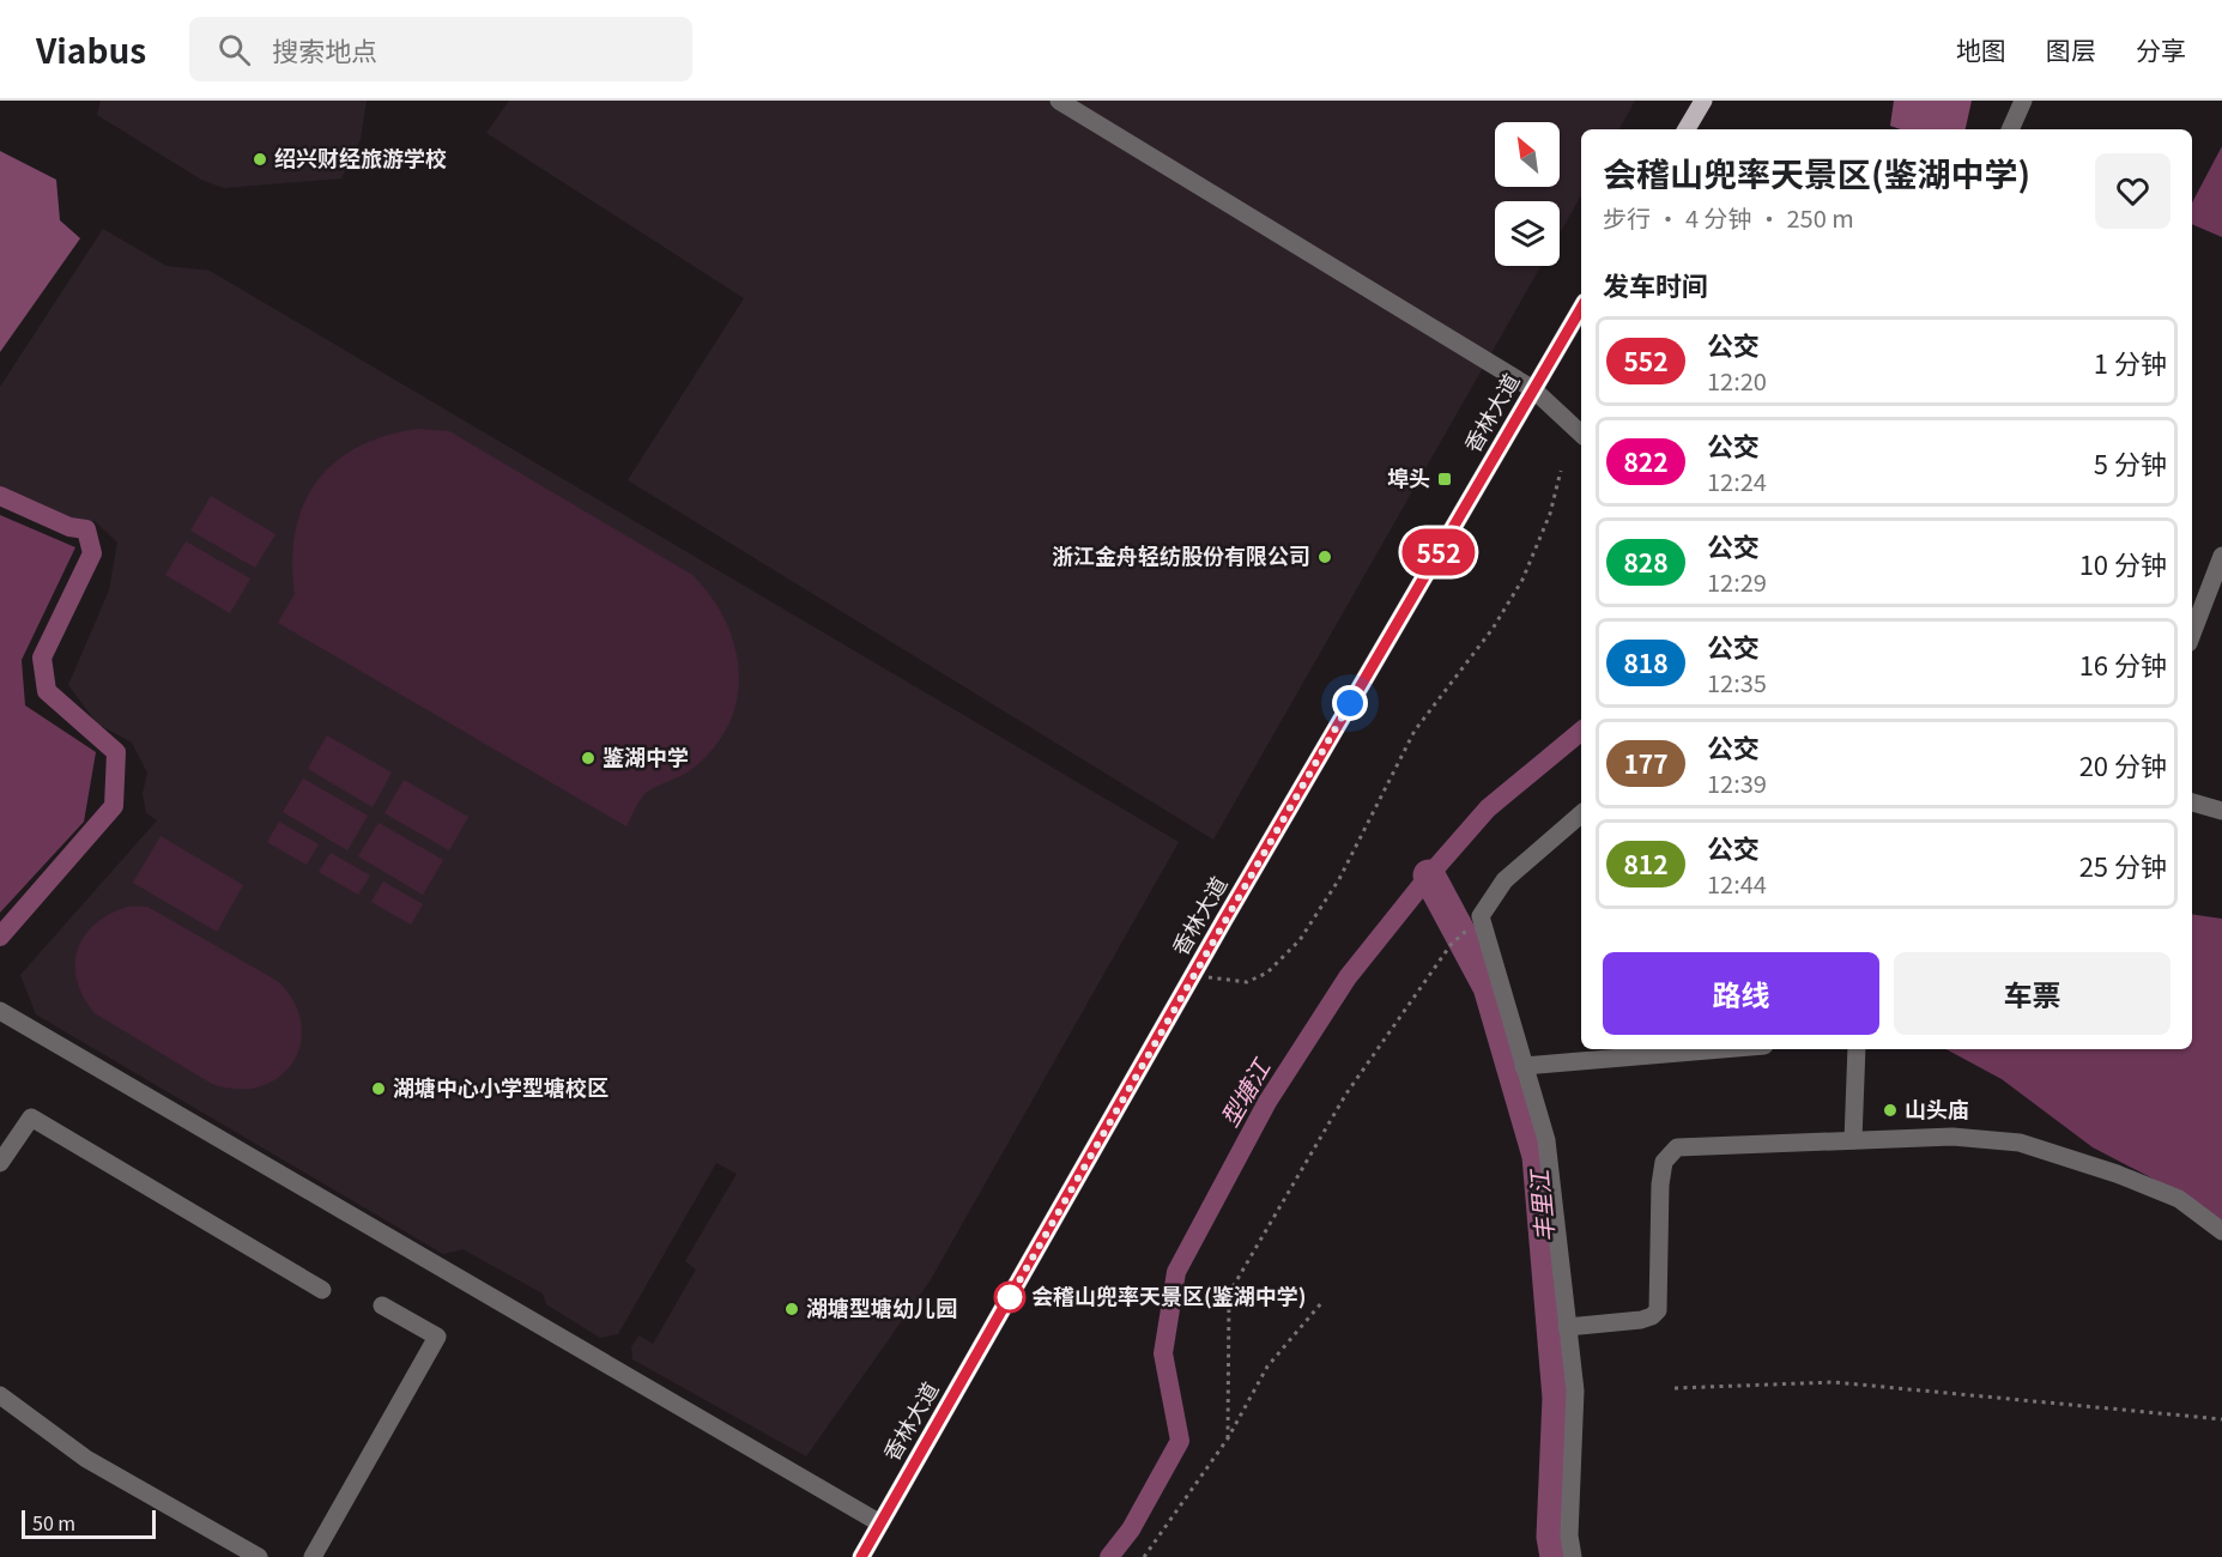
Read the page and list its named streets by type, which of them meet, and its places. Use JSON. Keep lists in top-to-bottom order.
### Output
{
  "streets": {
    "main road": ["香林大道"]
  },
  "water": ["型塘江", "丰里江"],
  "places": {
    "other": [
      "绍兴财经旅游学校",
      "浙江金舟轻纺股份有限公司",
      "鉴湖中学",
      "湖塘中心小学型塘校区",
      "山头庙",
      "会稽山兜率天景区(鉴湖中学)",
      "湖塘型塘幼儿园"
    ],
    "transit": ["埠头"]
  },
  "lines": ["bus line 552"],
  "scale_bar": "50 m",
  "north": "top left",
  "page": {
    "header": "Viabus",
    "search": "搜索地点",
    "nav": ["地图", "图层", "分享"],
    "on_map": "552",
    "heading": [
      ["会稽山兜率天景区(鉴湖中学)", "步行 · 4 分钟 · 250 m"],
      "发车时间"
    ],
    "list": [
      {
        "mark": "552",
        "name": "公交",
        "note": "12:20",
        "value": "1 分钟"
      },
      {
        "mark": "822",
        "name": "公交",
        "note": "12:24",
        "value": "5 分钟"
      },
      {
        "mark": "828",
        "name": "公交",
        "note": "12:29",
        "value": "10 分钟"
      },
      {
        "mark": "818",
        "name": "公交",
        "note": "12:35",
        "value": "16 分钟"
      },
      {
        "mark": "177",
        "name": "公交",
        "note": "12:39",
        "value": "20 分钟"
      },
      {
        "mark": "812",
        "name": "公交",
        "note": "12:44",
        "value": "25 分钟"
      }
    ],
    "buttons": ["路线", "车票"],
    "scale": "50 m"
  }
}
